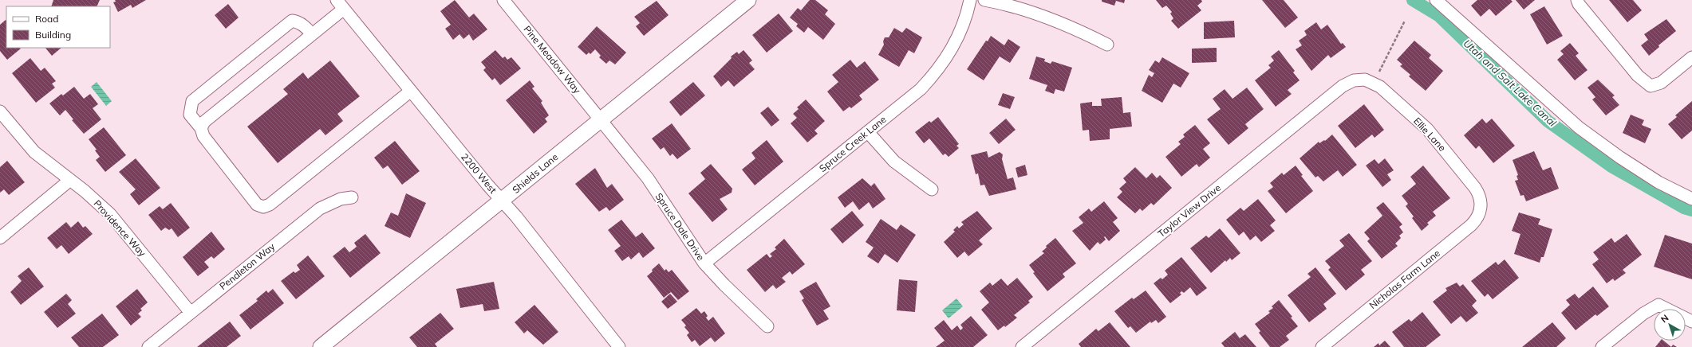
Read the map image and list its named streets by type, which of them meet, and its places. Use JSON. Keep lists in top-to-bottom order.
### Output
{
  "streets": {
    "main road": ["Shields Lane"],
    "street": [
      "Pine Meadow Way",
      "Ellie Lane",
      "Spruce Creek Lane",
      "2200 West",
      "Taylor View Drive",
      "Spruce Dale Drive",
      "Providence Way",
      "Pendleton Way",
      "Nicholas Farm Lane"
    ]
  },
  "crossings": [
    ["Pine Meadow Way", "Shields Lane"],
    ["Pine Meadow Way", "Spruce Dale Drive"],
    ["Ellie Lane", "Taylor View Drive"],
    ["Ellie Lane", "Nicholas Farm Lane"],
    ["Spruce Creek Lane", "Spruce Dale Drive"],
    ["2200 West", "Shields Lane"],
    ["Shields Lane", "Spruce Dale Drive"],
    ["Providence Way", "Pendleton Way"]
  ],
  "water": ["Utah and Salt Lake Canal"],
  "legend": ["Road", "Building"],
  "north": "top left"
}
